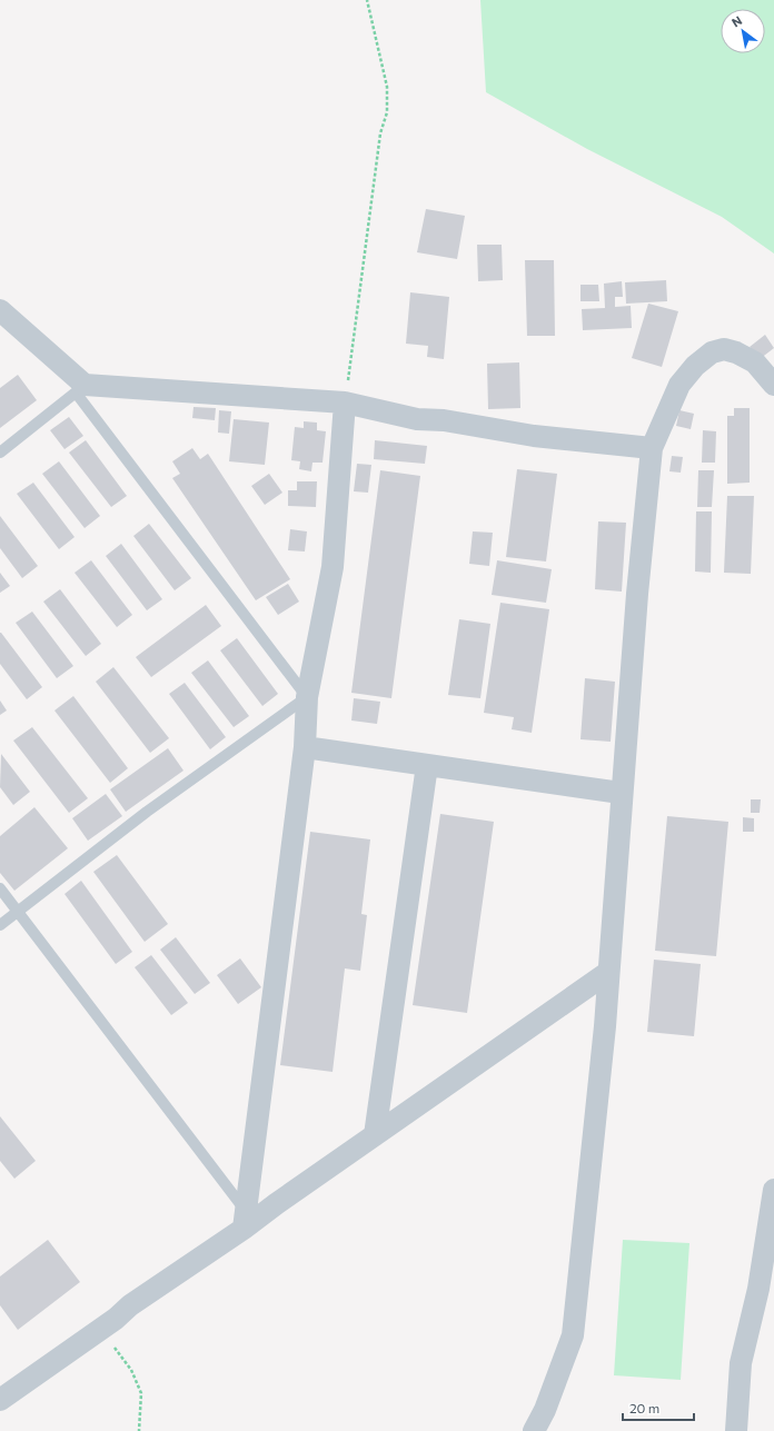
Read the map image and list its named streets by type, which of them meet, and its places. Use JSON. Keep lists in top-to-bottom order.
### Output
{
  "scale_bar": "20 m",
  "north": "top left"
}
